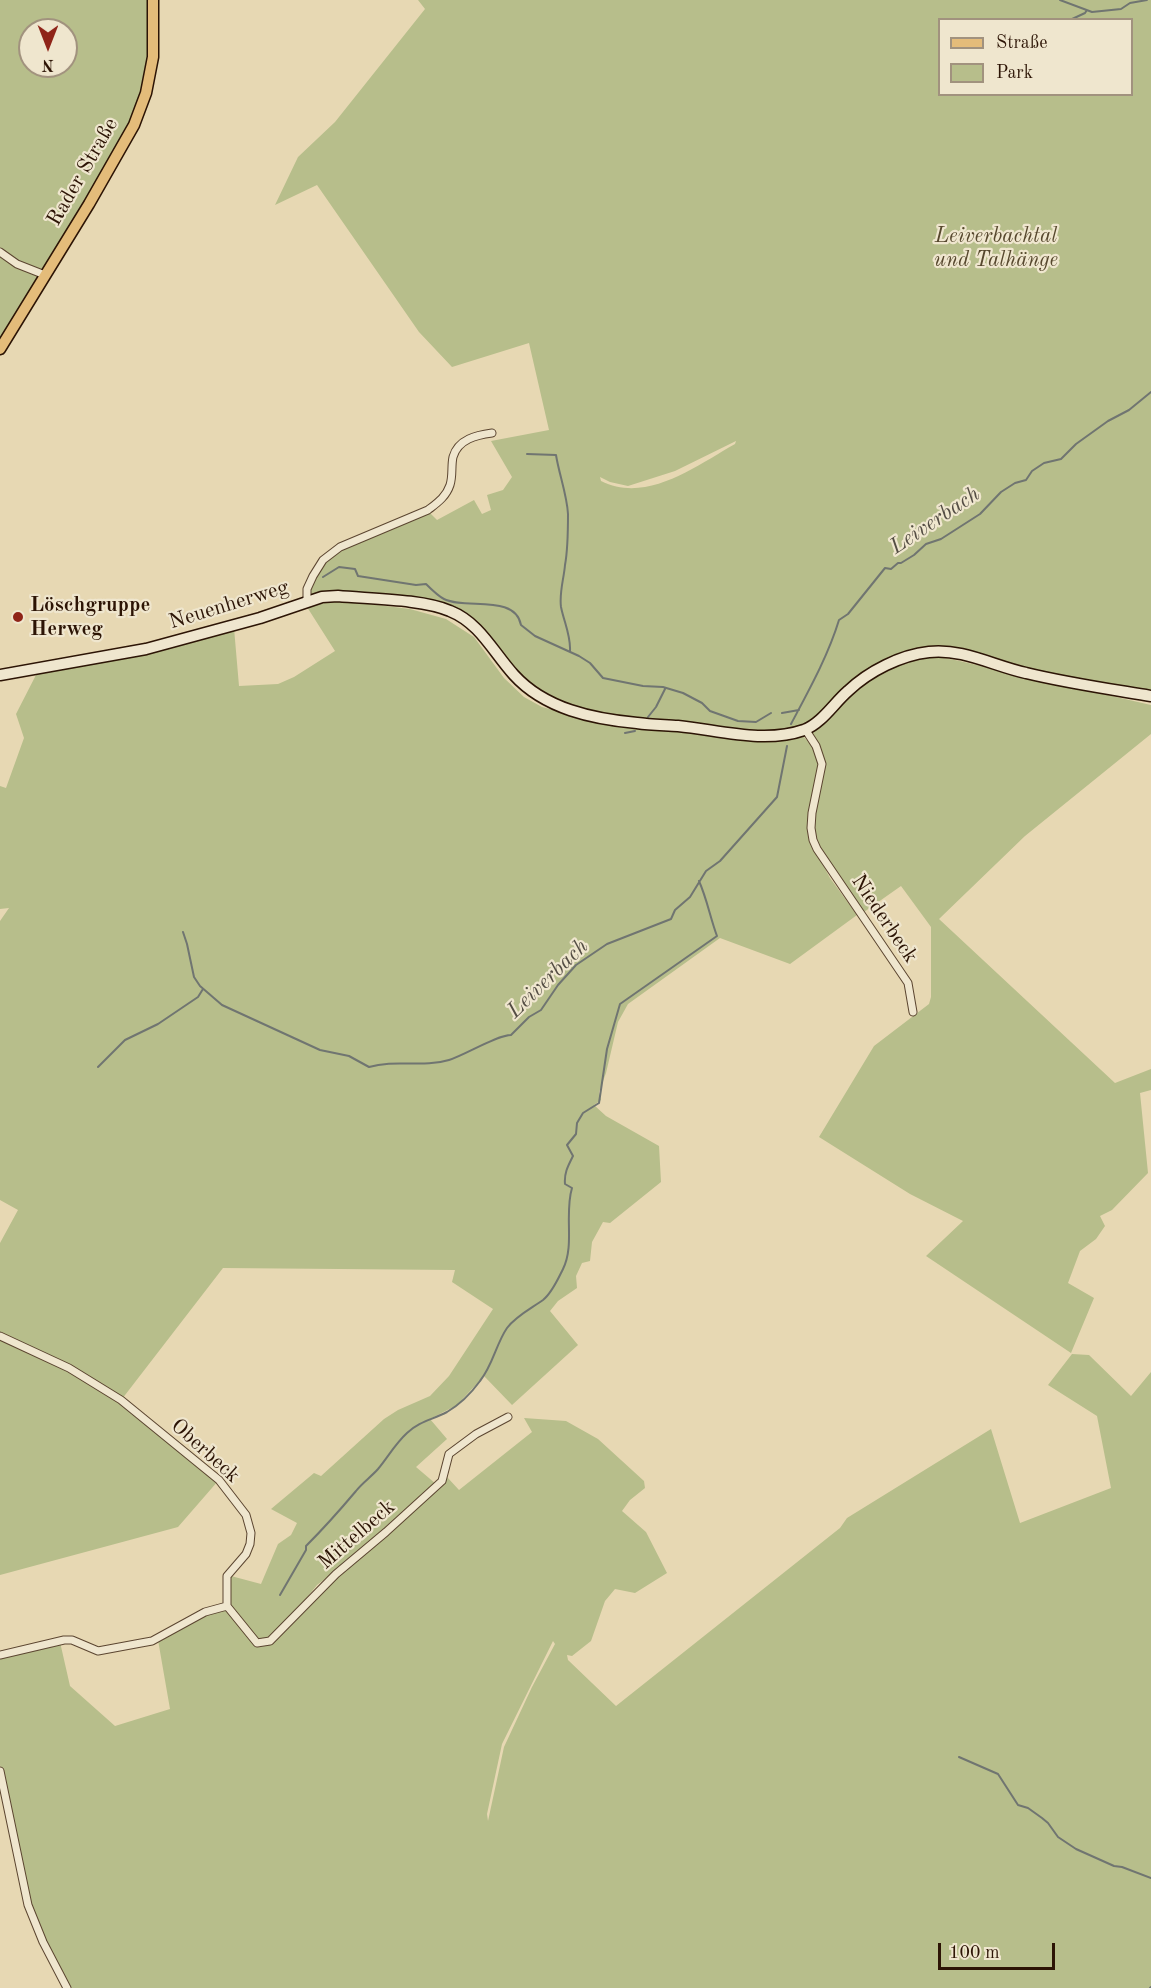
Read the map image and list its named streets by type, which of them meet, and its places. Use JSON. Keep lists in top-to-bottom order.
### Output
{
  "streets": {
    "main road": ["Rader Straße"],
    "street": [
      "Neuenherweg",
      "Niederbeck",
      "Oberbeck",
      "Mittelbeck"
    ]
  },
  "crossings": [
    ["Oberbeck", "Mittelbeck"]
  ],
  "water": ["Leiverbach"],
  "parks": ["Leiverbachtal und Talhänge"],
  "places": ["Löschgruppe Herweg"],
  "legend": ["Straße", "Park"],
  "scale_bar": "100 m",
  "north": "bottom"
}
